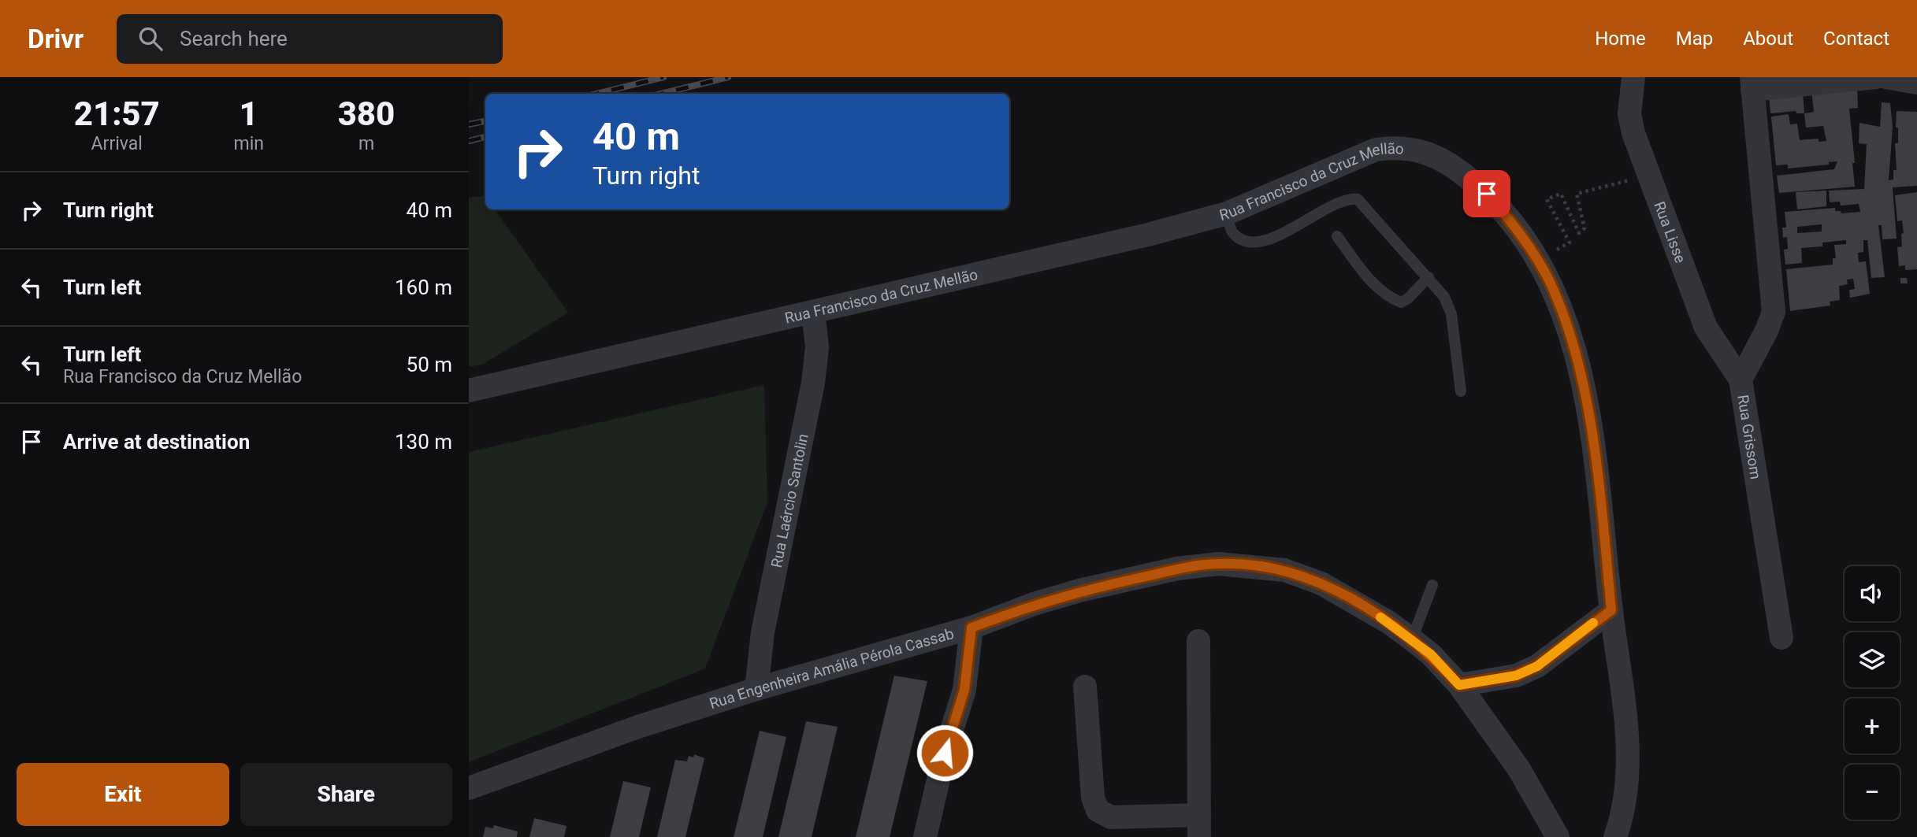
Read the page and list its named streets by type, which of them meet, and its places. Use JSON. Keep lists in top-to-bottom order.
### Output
{
  "streets": {
    "street": [
      "Rua Francisco da Cruz Mellão",
      "Rua Lisse",
      "Rua Grissom",
      "Rua Laércio Santolin",
      "Rua Engenheira Amália Pérola Cassab"
    ]
  },
  "crossings": [
    ["Rua Francisco da Cruz Mellão", "Rua Laércio Santolin"],
    ["Rua Lisse", "Rua Grissom"],
    ["Rua Laércio Santolin", "Rua Engenheira Amália Pérola Cassab"]
  ],
  "page": {
    "header": "Drivr",
    "search": "Search here",
    "nav": [
      "Home",
      "Map",
      "About",
      "Contact"
    ],
    "eta": [
      "21:57",
      "Arrival",
      "1",
      "min",
      "380",
      "m"
    ],
    "turn": ["40 m", "Turn right"],
    "list": [
      {
        "name": "Turn right",
        "value": "40 m"
      },
      {
        "name": "Turn left",
        "value": "160 m"
      },
      {
        "name": "Turn left",
        "note": "Rua Francisco da Cruz Mellão",
        "value": "50 m"
      },
      {
        "name": "Arrive at destination",
        "value": "130 m"
      }
    ],
    "map_buttons": ["+", "−"],
    "buttons": ["Exit", "Share"]
  }
}
